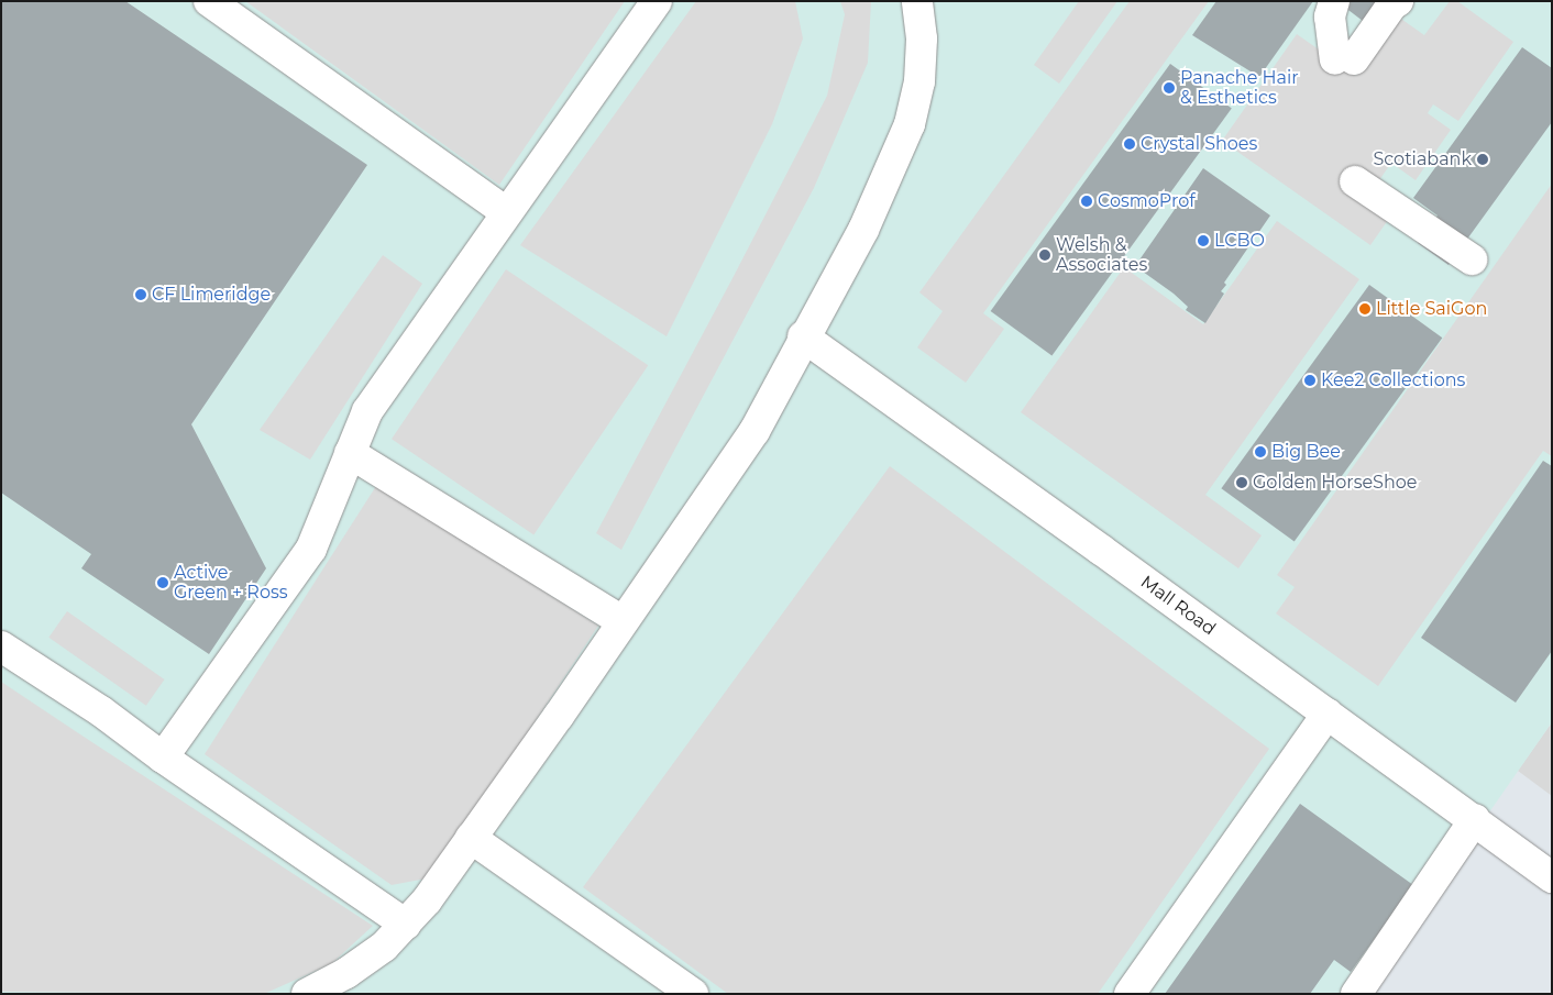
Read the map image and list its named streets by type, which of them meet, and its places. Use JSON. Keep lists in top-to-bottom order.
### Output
{
  "streets": {
    "street": ["Mall Road"]
  },
  "places": [
    "Panache Hair & Esthetics",
    "Crystal Shoes",
    "Scotiabank",
    "CosmoProf",
    "LCBO",
    "Welsh & Associates",
    "CF Limeridge",
    "Little SaiGon",
    "Kee2 Collections",
    "Big Bee",
    "Golden HorseShoe",
    "Active Green + Ross"
  ]
}
